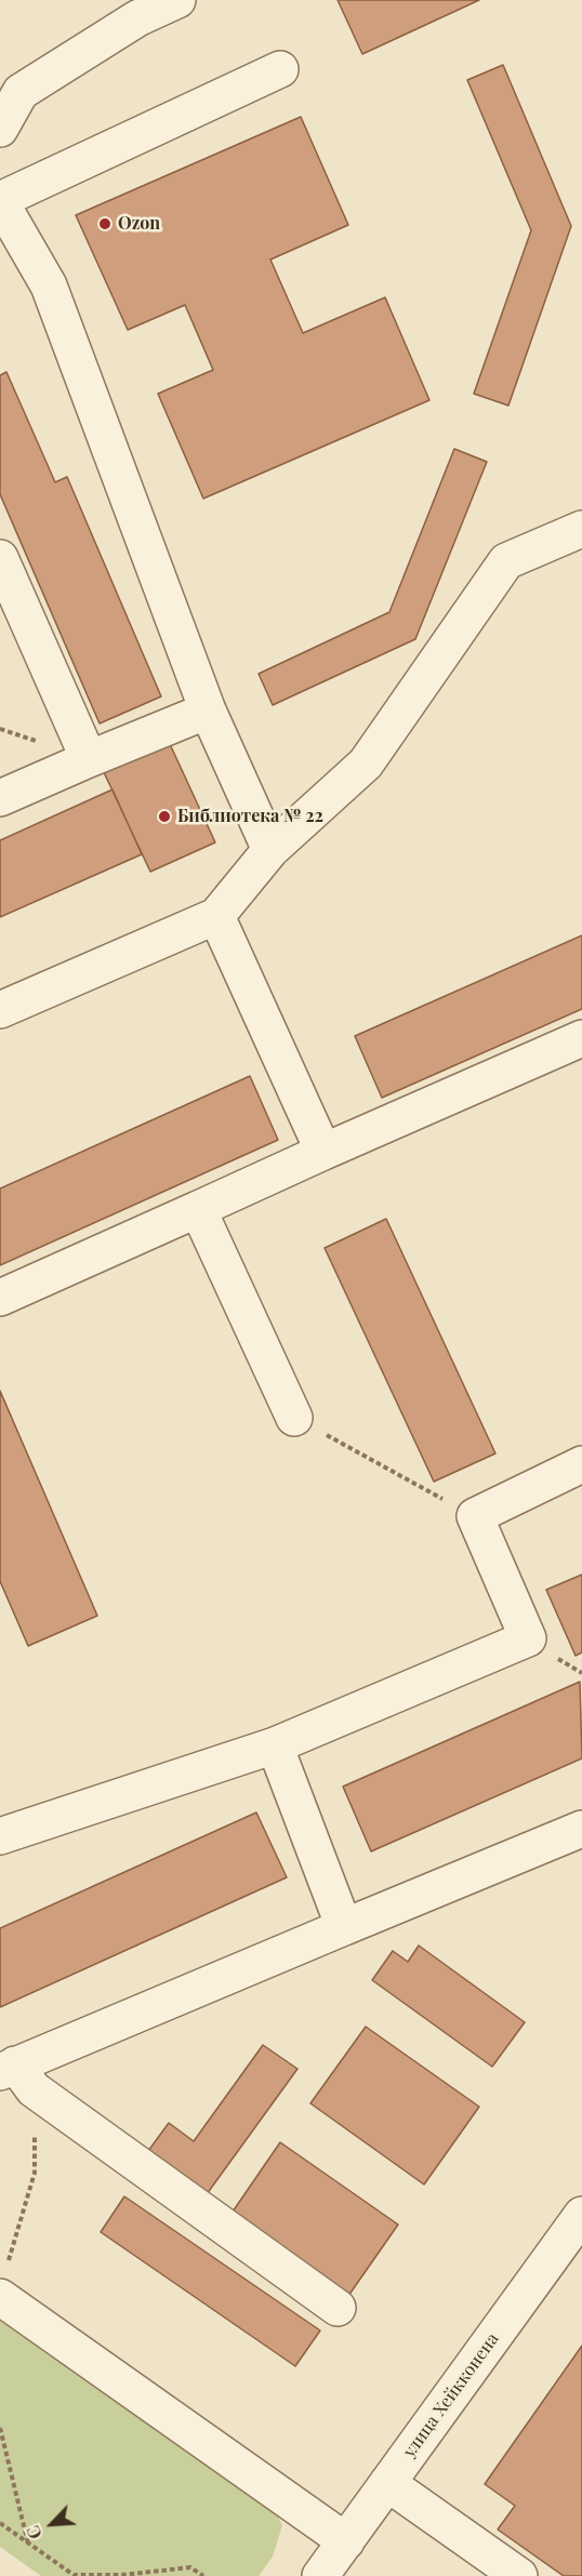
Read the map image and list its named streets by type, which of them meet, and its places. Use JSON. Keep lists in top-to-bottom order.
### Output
{
  "streets": {
    "street": ["улица Хейкконена"]
  },
  "places": ["Ozon", "Библиотека № 22"],
  "north": "bottom left"
}
